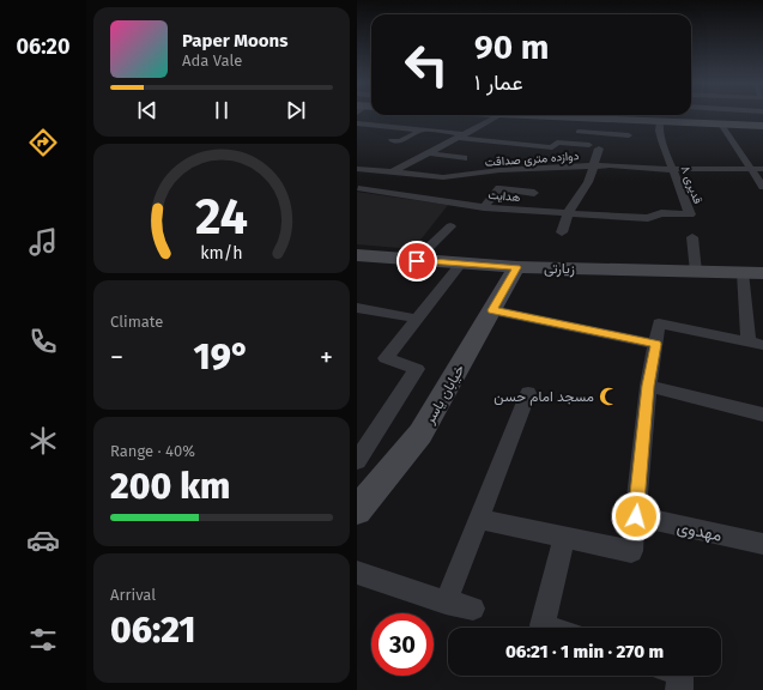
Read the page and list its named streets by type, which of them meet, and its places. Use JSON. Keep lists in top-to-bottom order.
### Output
{
  "streets": {
    "main road": ["زیارتی", "خیابان یاسر"],
    "street": [
      "دوازده متری صداقت",
      "قدیری ۸",
      "هدایت",
      "مهدوی"
    ]
  },
  "crossings": [
    ["دوازده متری صداقت", "قدیری ۸"],
    ["قدیری ۸", "هدایت"],
    ["زیارتی", "خیابان یاسر"]
  ],
  "places": {
    "mosque": ["مسجد امام حسن"]
  },
  "page": {
    "tabs": "06:20",
    "turn": ["90 m", "عمار ۱"],
    "song": ["Paper Moons", "Ada Vale"],
    "tile": [
      "Climate",
      ["Range · 40%", "200 km"],
      ["Arrival", "06:21"]
    ],
    "heat": ["−", "19°", "+"],
    "limit": "30",
    "trip": "06:21 · 1 min · 270 m",
    "gauge": ["24", "km/h"]
  }
}
